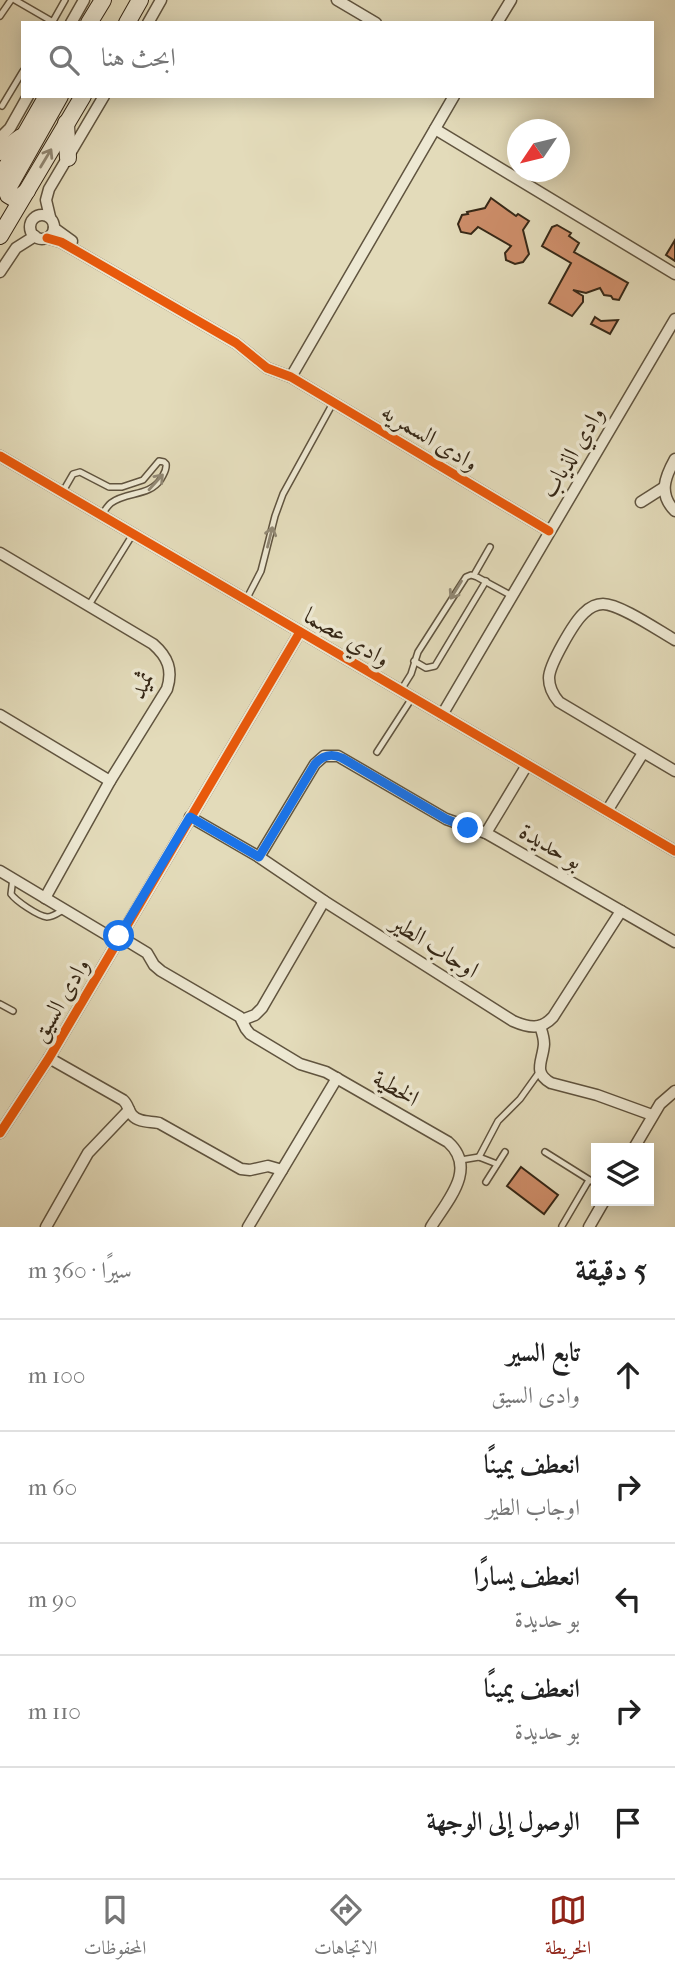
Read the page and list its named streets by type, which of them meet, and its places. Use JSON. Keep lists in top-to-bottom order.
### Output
{
  "streets": {
    "street": [
      "وادى السمريه",
      "وادي الذياب",
      "وادي عصما",
      "ثميد",
      "بو حديدة",
      "اوجاب الطير",
      "وادى السيق",
      "الخطية"
    ]
  },
  "crossings": [
    ["وادى السمريه", "وادي الذياب"],
    ["وادي الذياب", "وادي عصما"],
    ["وادي عصما", "وادى السيق"],
    ["ثميد", "الخطية"],
    ["بو حديدة", "اوجاب الطير"],
    ["اوجاب الطير", "وادى السيق"],
    ["وادى السيق", "الخطية"]
  ],
  "north": "bottom left",
  "page": {
    "search": "ابحث هنا",
    "heading": ["5 دقيقة", "سيرًا · 360 m"],
    "list": [
      ["تابع السير", "وادى السيق", "100 m"],
      ["انعطف يمينًا", "اوجاب الطير", "60 m"],
      ["انعطف يسارًا", "بو حديدة", "90 m"],
      ["انعطف يمينًا", "بو حديدة", "110 m"],
      "الوصول إلى الوجهة"
    ],
    "nav": ["الخريطة", "الاتجاهات", "المحفوظات"]
  }
}
